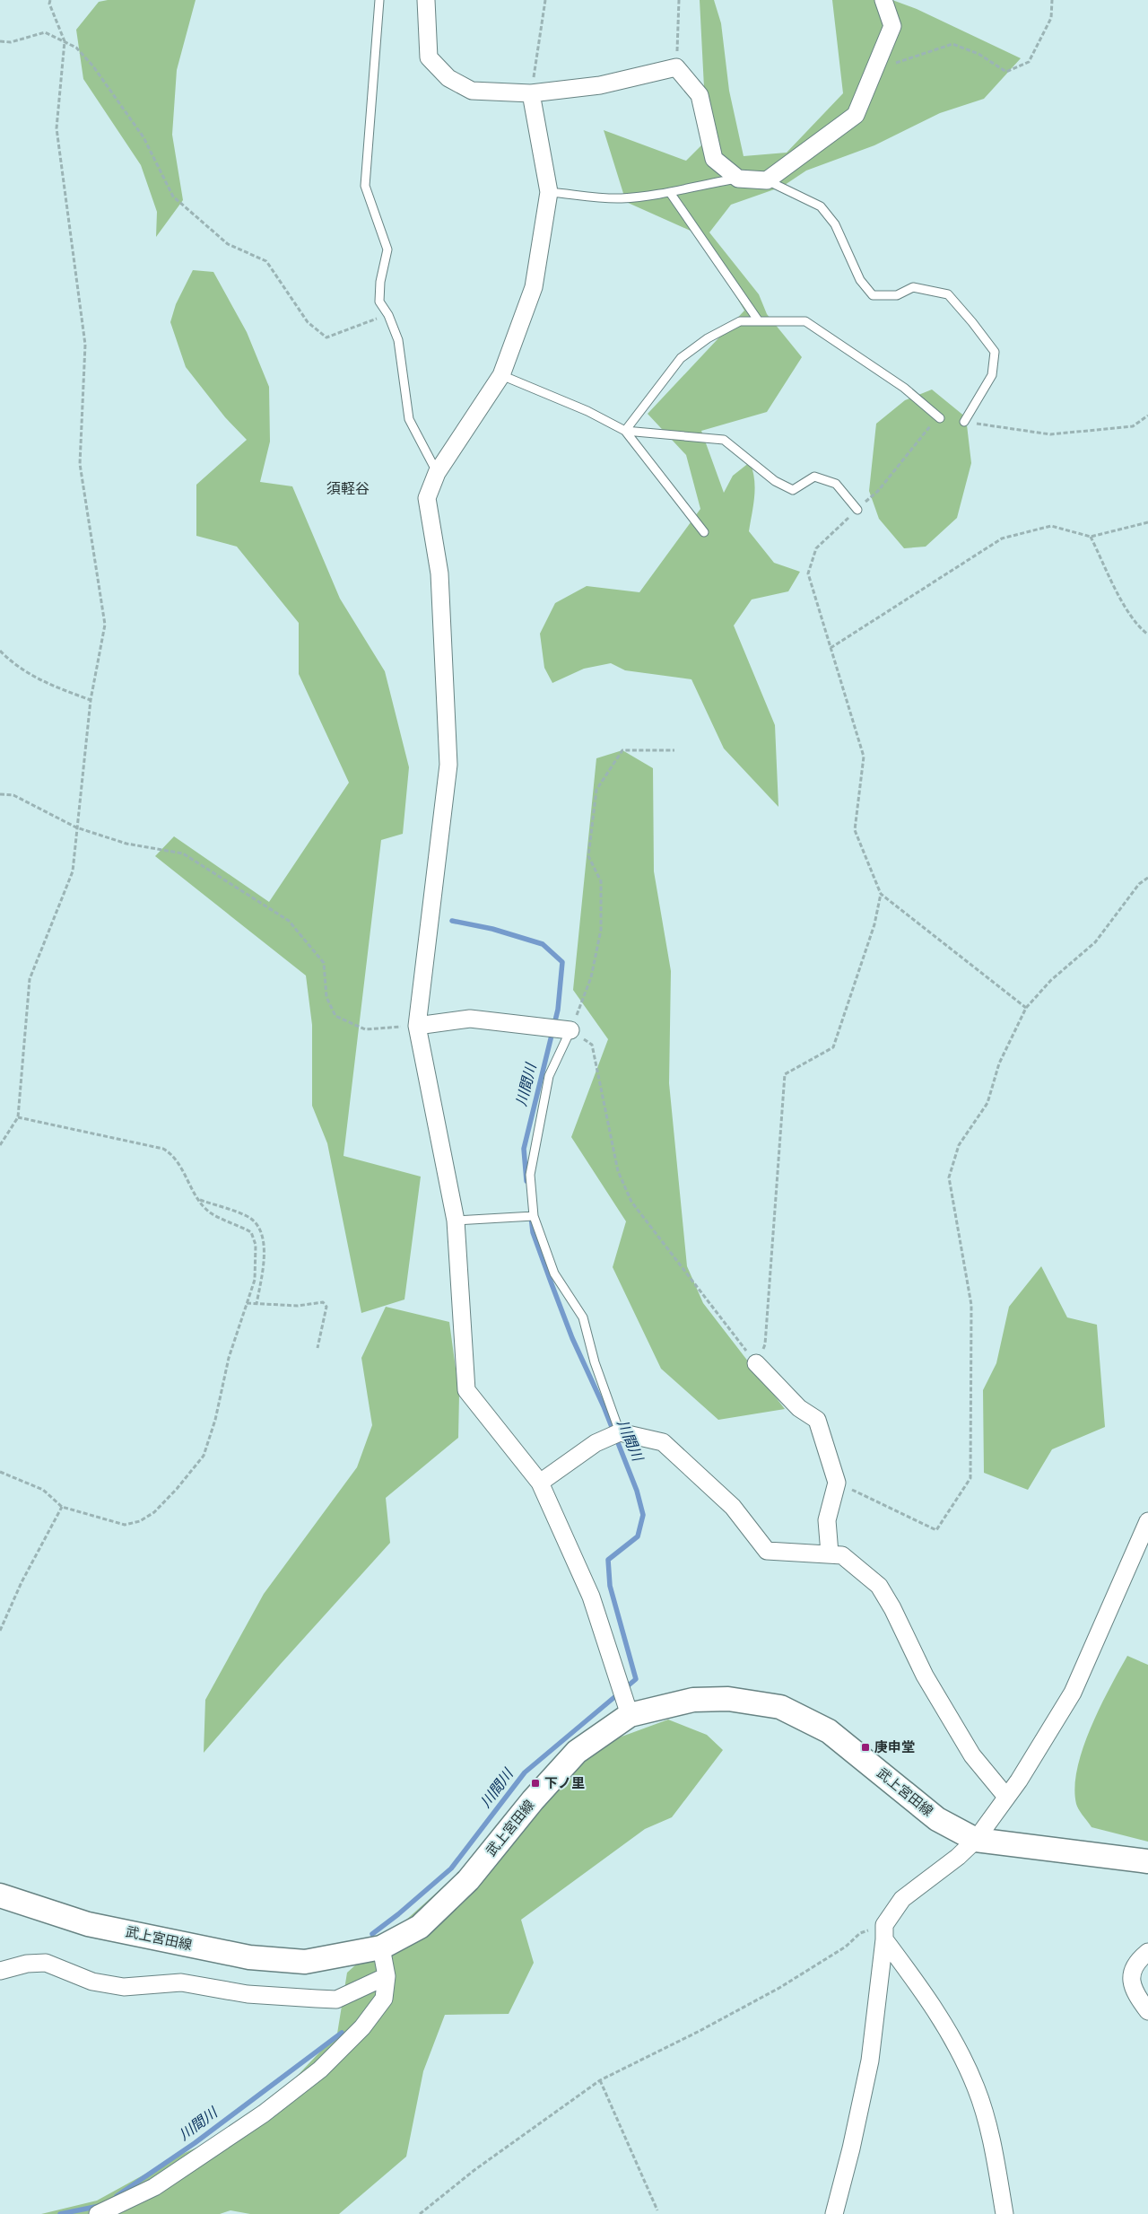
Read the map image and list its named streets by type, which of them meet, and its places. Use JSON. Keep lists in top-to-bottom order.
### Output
{
  "streets": {
    "main road": ["武上宮田線"]
  },
  "districts": ["須軽谷"],
  "water": ["川間川"],
  "places": {
    "transit": ["庚申堂", "下ノ里"]
  }
}
